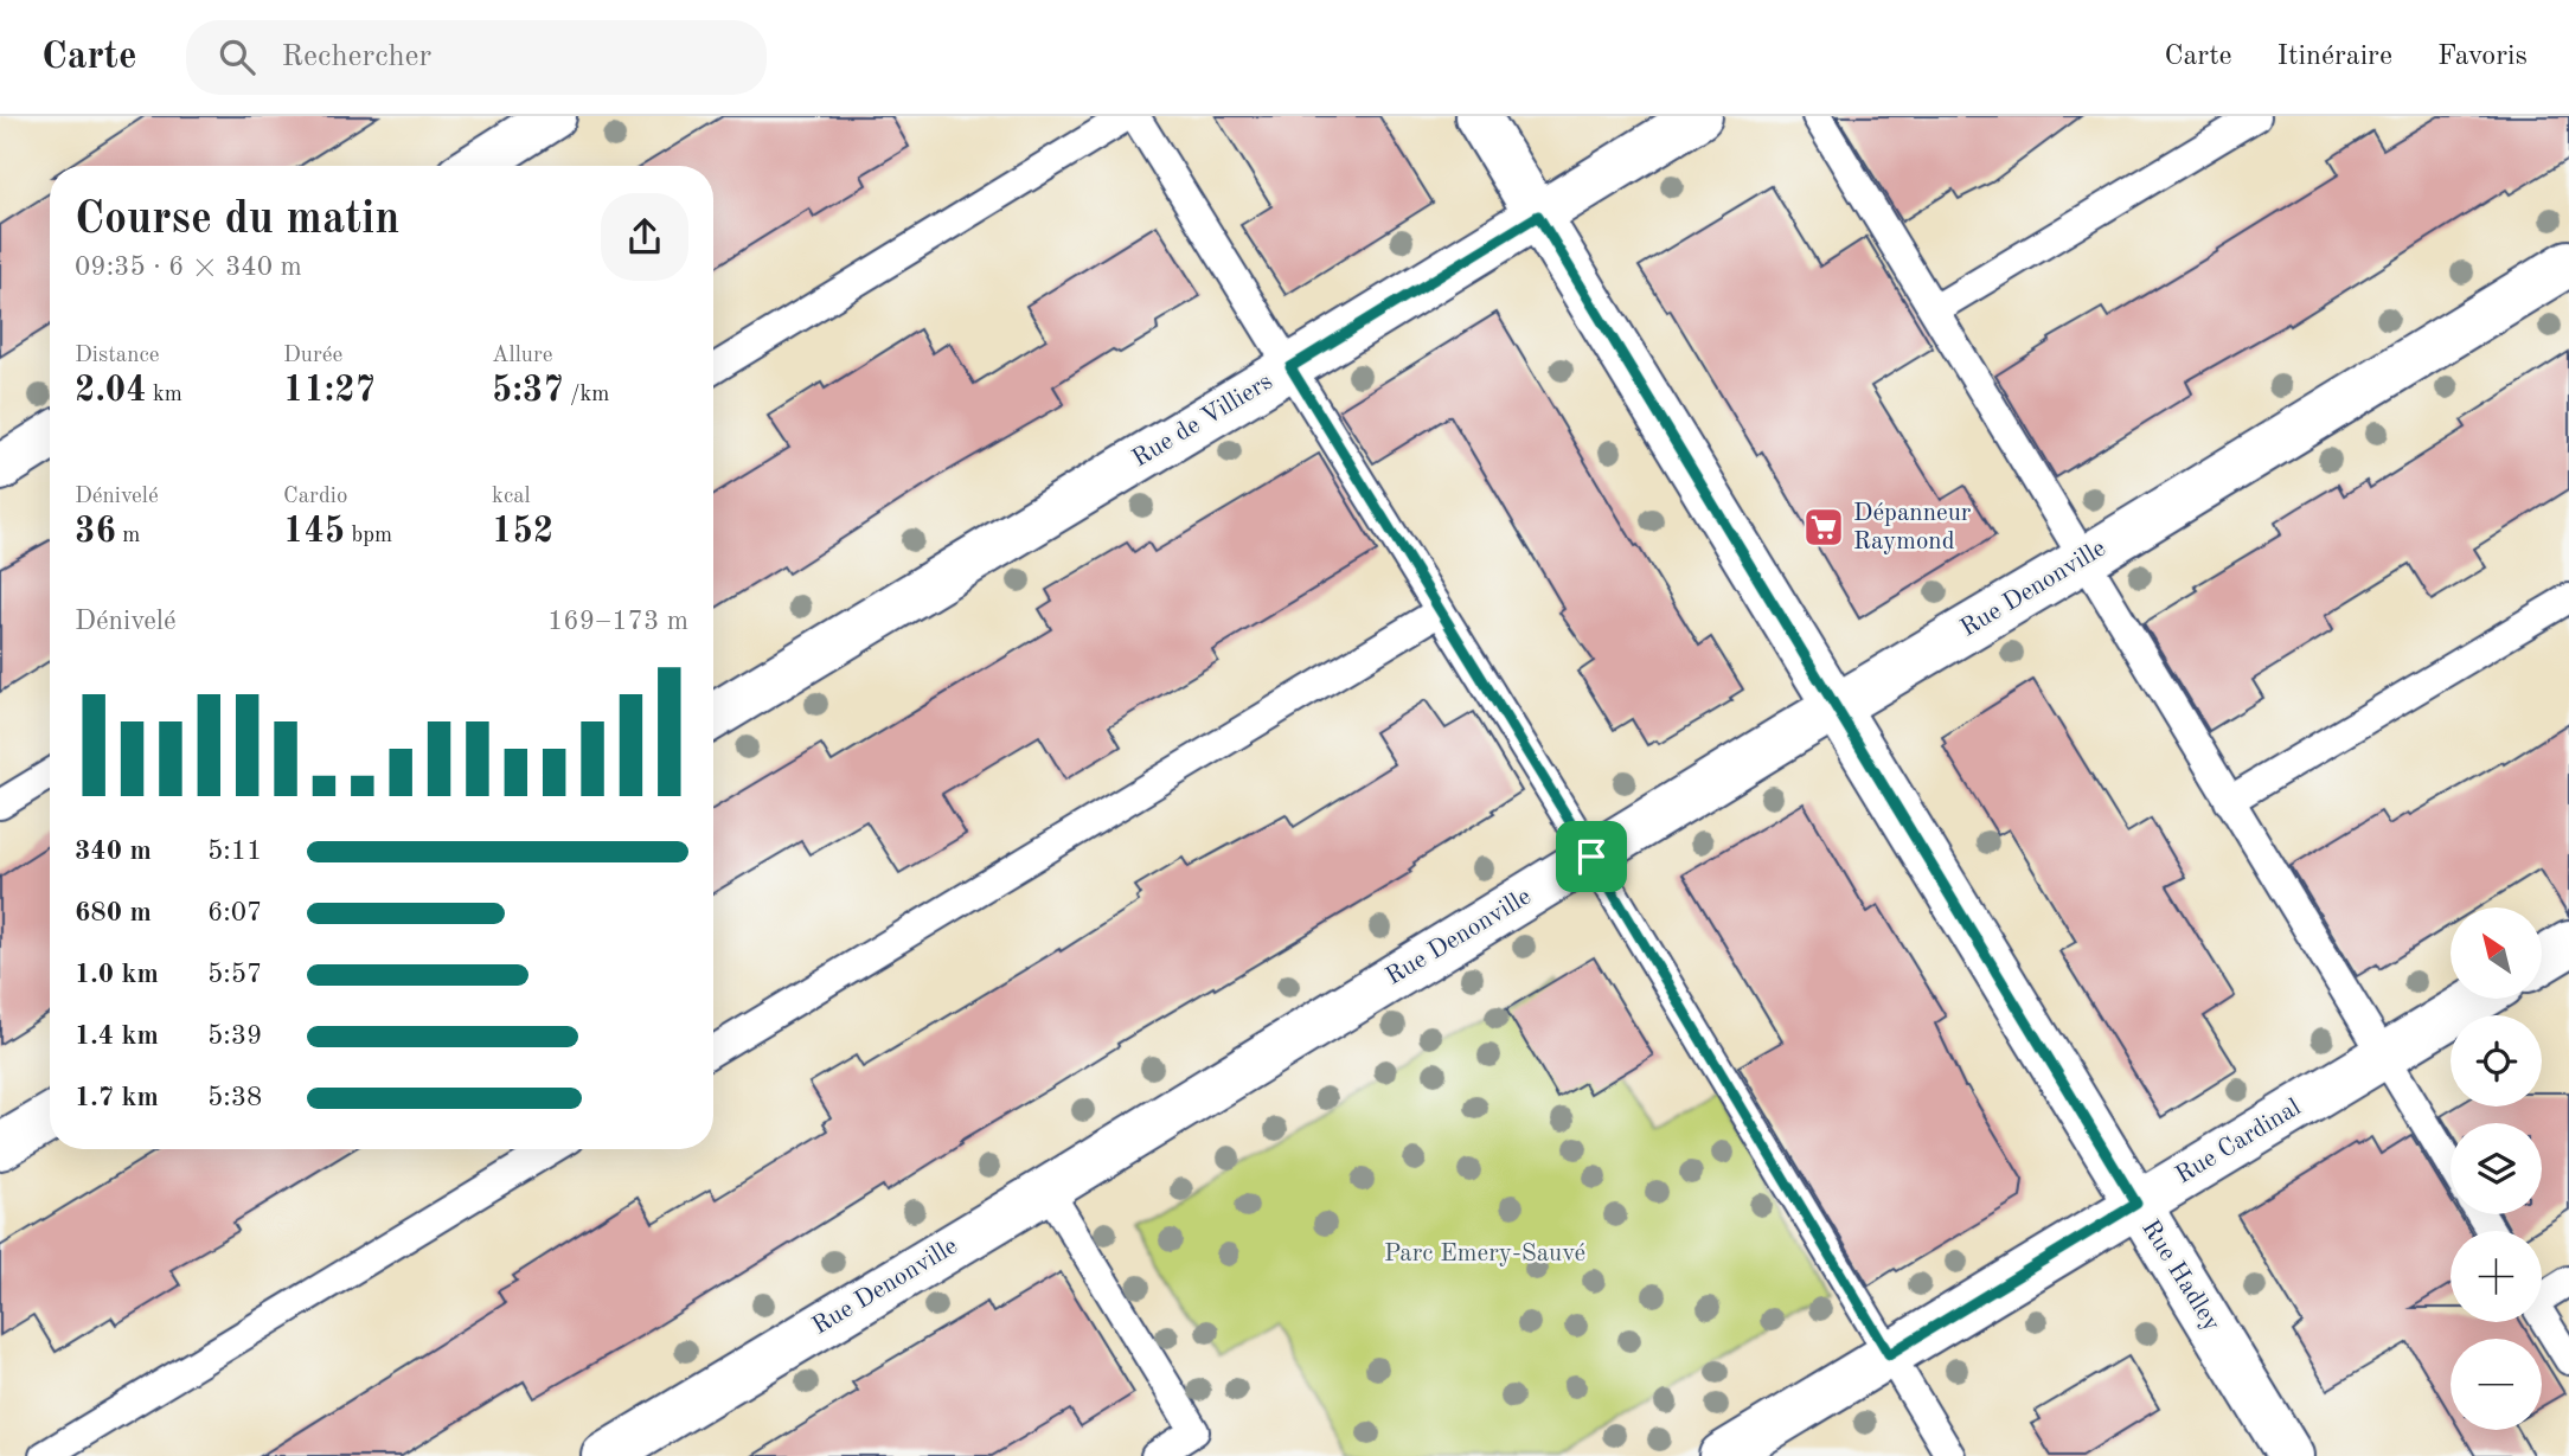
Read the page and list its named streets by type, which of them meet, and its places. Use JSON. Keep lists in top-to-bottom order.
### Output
{
  "streets": {
    "street": [
      "Rue de Villiers",
      "Rue Denonville",
      "Rue Cardinal",
      "Rue Hadley"
    ]
  },
  "crossings": [
    ["Rue de Villiers", "Rue Hadley"],
    ["Rue Denonville", "Rue Hadley"],
    ["Rue Cardinal", "Rue Hadley"]
  ],
  "parks": ["Parc Emery-Sauvé"],
  "places": {
    "supermarket": ["Dépanneur Raymond"]
  },
  "north": "top left",
  "page": {
    "header": "Carte",
    "search": "Rechercher",
    "nav": ["Carte", "Itinéraire", "Favoris"],
    "heading": ["Course du matin", "09:35 · 6 × 340 m"],
    "stats": [
      ["Distance", "2.04 km"],
      ["Durée", "11:27"],
      ["Allure", "5:37 /km"],
      ["Dénivelé", "36 m"],
      ["Cardio", "145 bpm"],
      ["kcal", "152"]
    ],
    "chart": ["Dénivelé", "169–173 m"],
    "list": [
      {
        "name": "340 m",
        "note": "5:11"
      },
      {
        "name": "680 m",
        "note": "6:07"
      },
      {
        "name": "1.0 km",
        "note": "5:57"
      },
      {
        "name": "1.4 km",
        "note": "5:39"
      },
      {
        "name": "1.7 km",
        "note": "5:38"
      }
    ],
    "map_buttons": ["+", "−"]
  }
}
